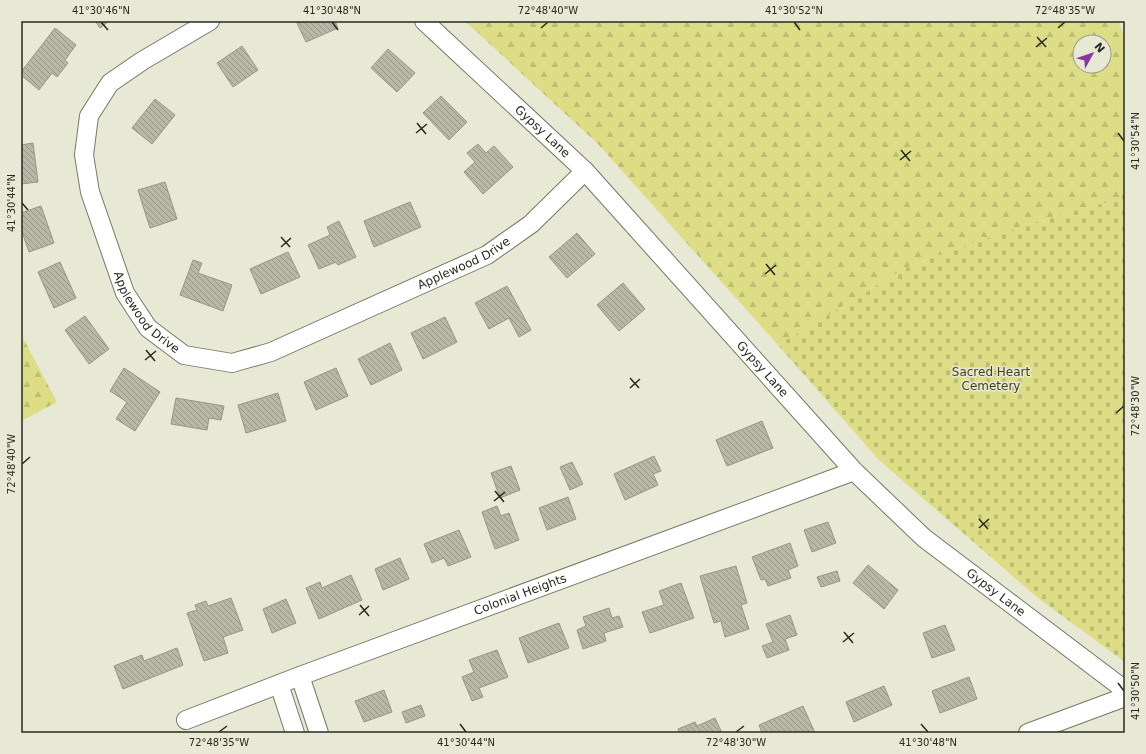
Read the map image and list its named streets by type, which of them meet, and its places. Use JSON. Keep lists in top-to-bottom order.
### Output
{
  "streets": {
    "street": ["Gypsy Lane", "Applewood Drive", "Colonial Heights"]
  },
  "crossings": [
    ["Gypsy Lane", "Applewood Drive"],
    ["Gypsy Lane", "Colonial Heights"]
  ],
  "parks": ["Sacred Heart Cemetery"],
  "north": "top right",
  "coordinates": [
    "41°30'46\"N",
    "41°30'48\"N",
    "72°48'40\"W",
    "41°30'52\"N",
    "72°48'35\"W",
    "41°30'54\"N",
    "41°30'44\"N",
    "72°48'30\"W",
    "41°30'50\"N"
  ]
}
